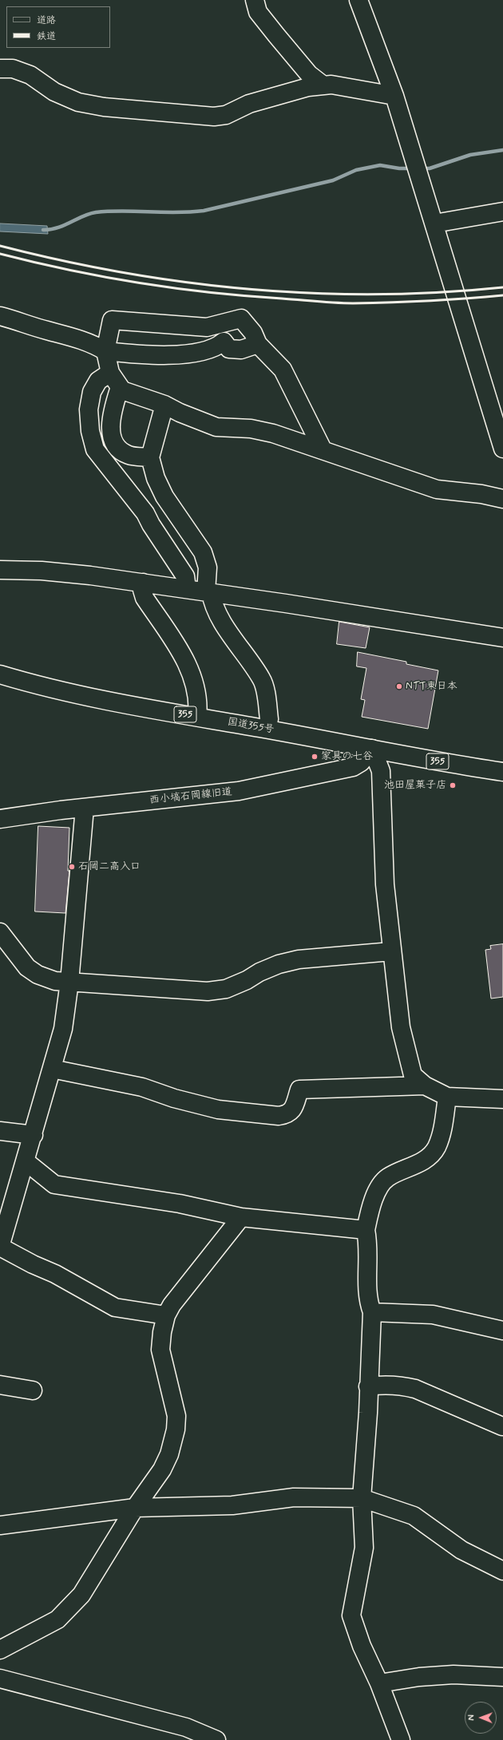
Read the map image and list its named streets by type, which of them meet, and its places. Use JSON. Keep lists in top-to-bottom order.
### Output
{
  "streets": {
    "main road": ["355", "国道355号", "西小塙石岡線旧道"]
  },
  "crossings": [
    ["国道355号", "西小塙石岡線旧道"]
  ],
  "places": [
    "NTT東日本",
    "家具の七谷",
    "池田屋菓子店",
    "石岡二高入口"
  ],
  "legend": ["道路", "鉄道"],
  "north": "left"
}
